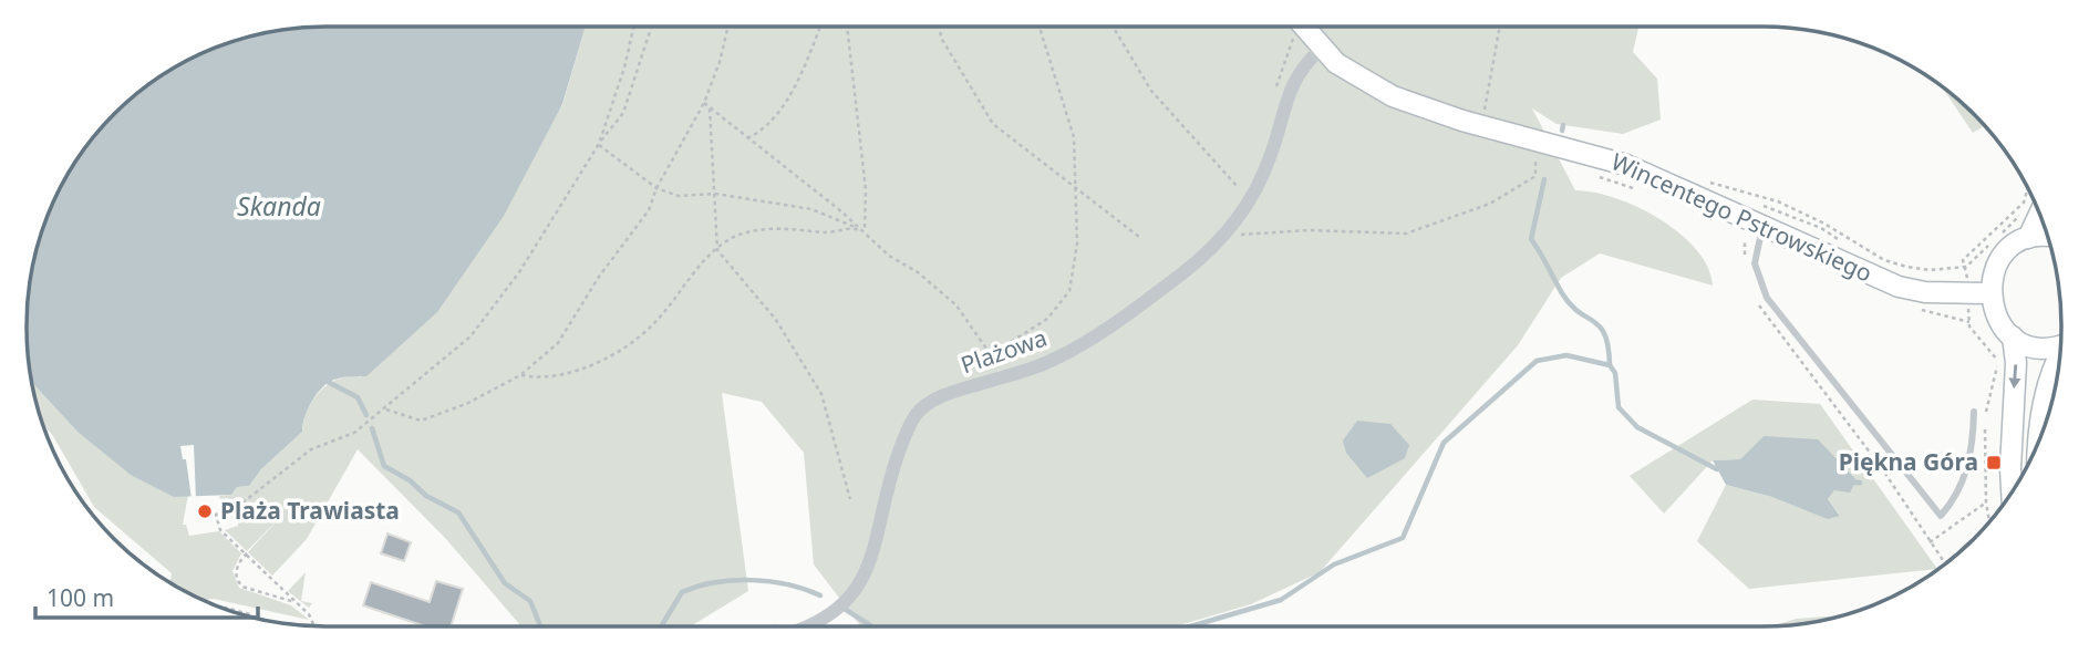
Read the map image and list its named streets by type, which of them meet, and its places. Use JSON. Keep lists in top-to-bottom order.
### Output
{
  "streets": {
    "street": ["Wincentego Pstrowskiego", "Plażowa"]
  },
  "crossings": [
    ["Wincentego Pstrowskiego", "Plażowa"]
  ],
  "water": ["Skanda"],
  "places": {
    "transit": ["Piękna Góra"],
    "other": ["Plaża Trawiasta"]
  },
  "scale_bar": "100 m"
}
